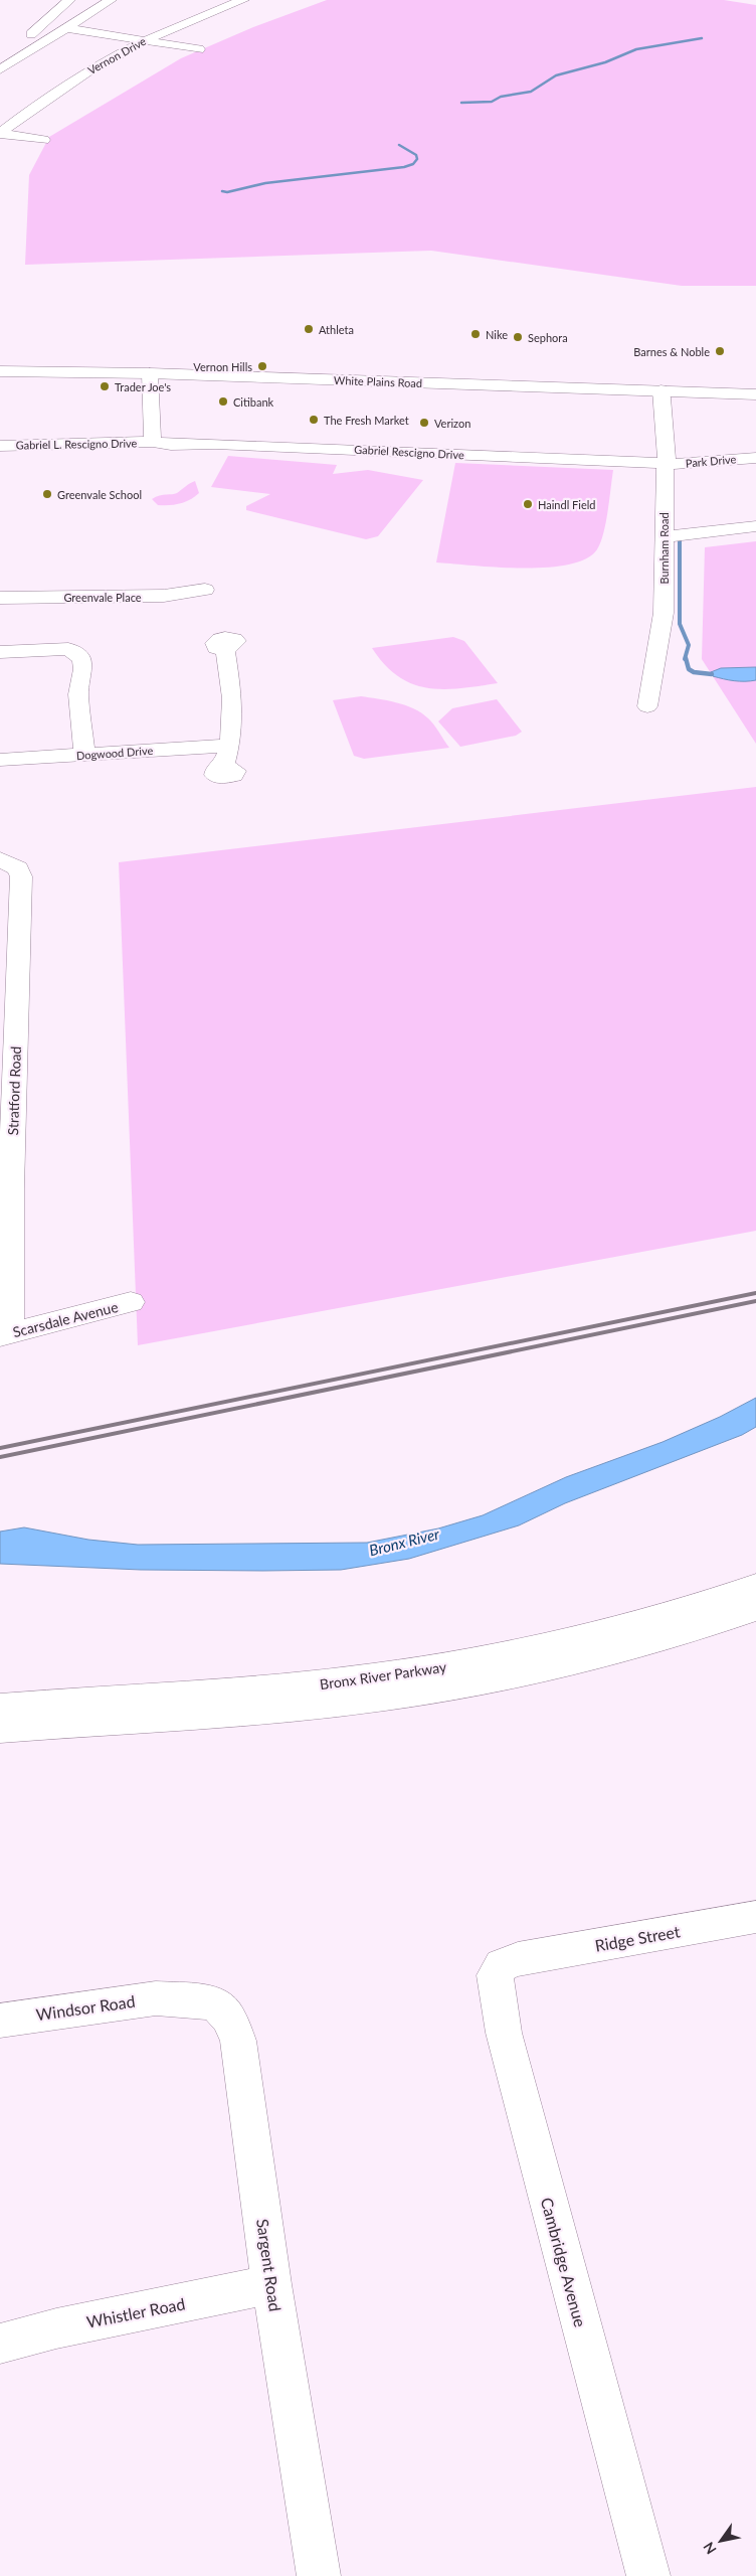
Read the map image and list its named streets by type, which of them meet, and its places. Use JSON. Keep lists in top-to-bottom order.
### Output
{
  "streets": {
    "main road": [
      "Vernon Drive",
      "White Plains Road",
      "Gabriel L. Rescigno Drive",
      "Gabriel Rescigno Drive",
      "Park Drive",
      "Burnham Road",
      "Greenvale Place",
      "Dogwood Drive",
      "Stratford Road",
      "Scarsdale Avenue",
      "Bronx River Parkway",
      "Ridge Street",
      "Windsor Road",
      "Cambridge Avenue",
      "Sargent Road",
      "Whistler Road"
    ]
  },
  "crossings": [
    ["White Plains Road", "Burnham Road"],
    ["Gabriel L. Rescigno Drive", "Gabriel Rescigno Drive"],
    ["Gabriel Rescigno Drive", "Park Drive"],
    ["Gabriel Rescigno Drive", "Burnham Road"],
    ["Park Drive", "Burnham Road"],
    ["Stratford Road", "Scarsdale Avenue"],
    ["Ridge Street", "Cambridge Avenue"],
    ["Windsor Road", "Sargent Road"],
    ["Sargent Road", "Whistler Road"]
  ],
  "water": ["Bronx River"],
  "places": [
    "Athleta",
    "Nike",
    "Sephora",
    "Barnes & Noble",
    "Vernon Hills",
    "Trader Joe's",
    "Citibank",
    "The Fresh Market",
    "Verizon",
    "Greenvale School",
    "Haindl Field"
  ],
  "north": "bottom left"
}
